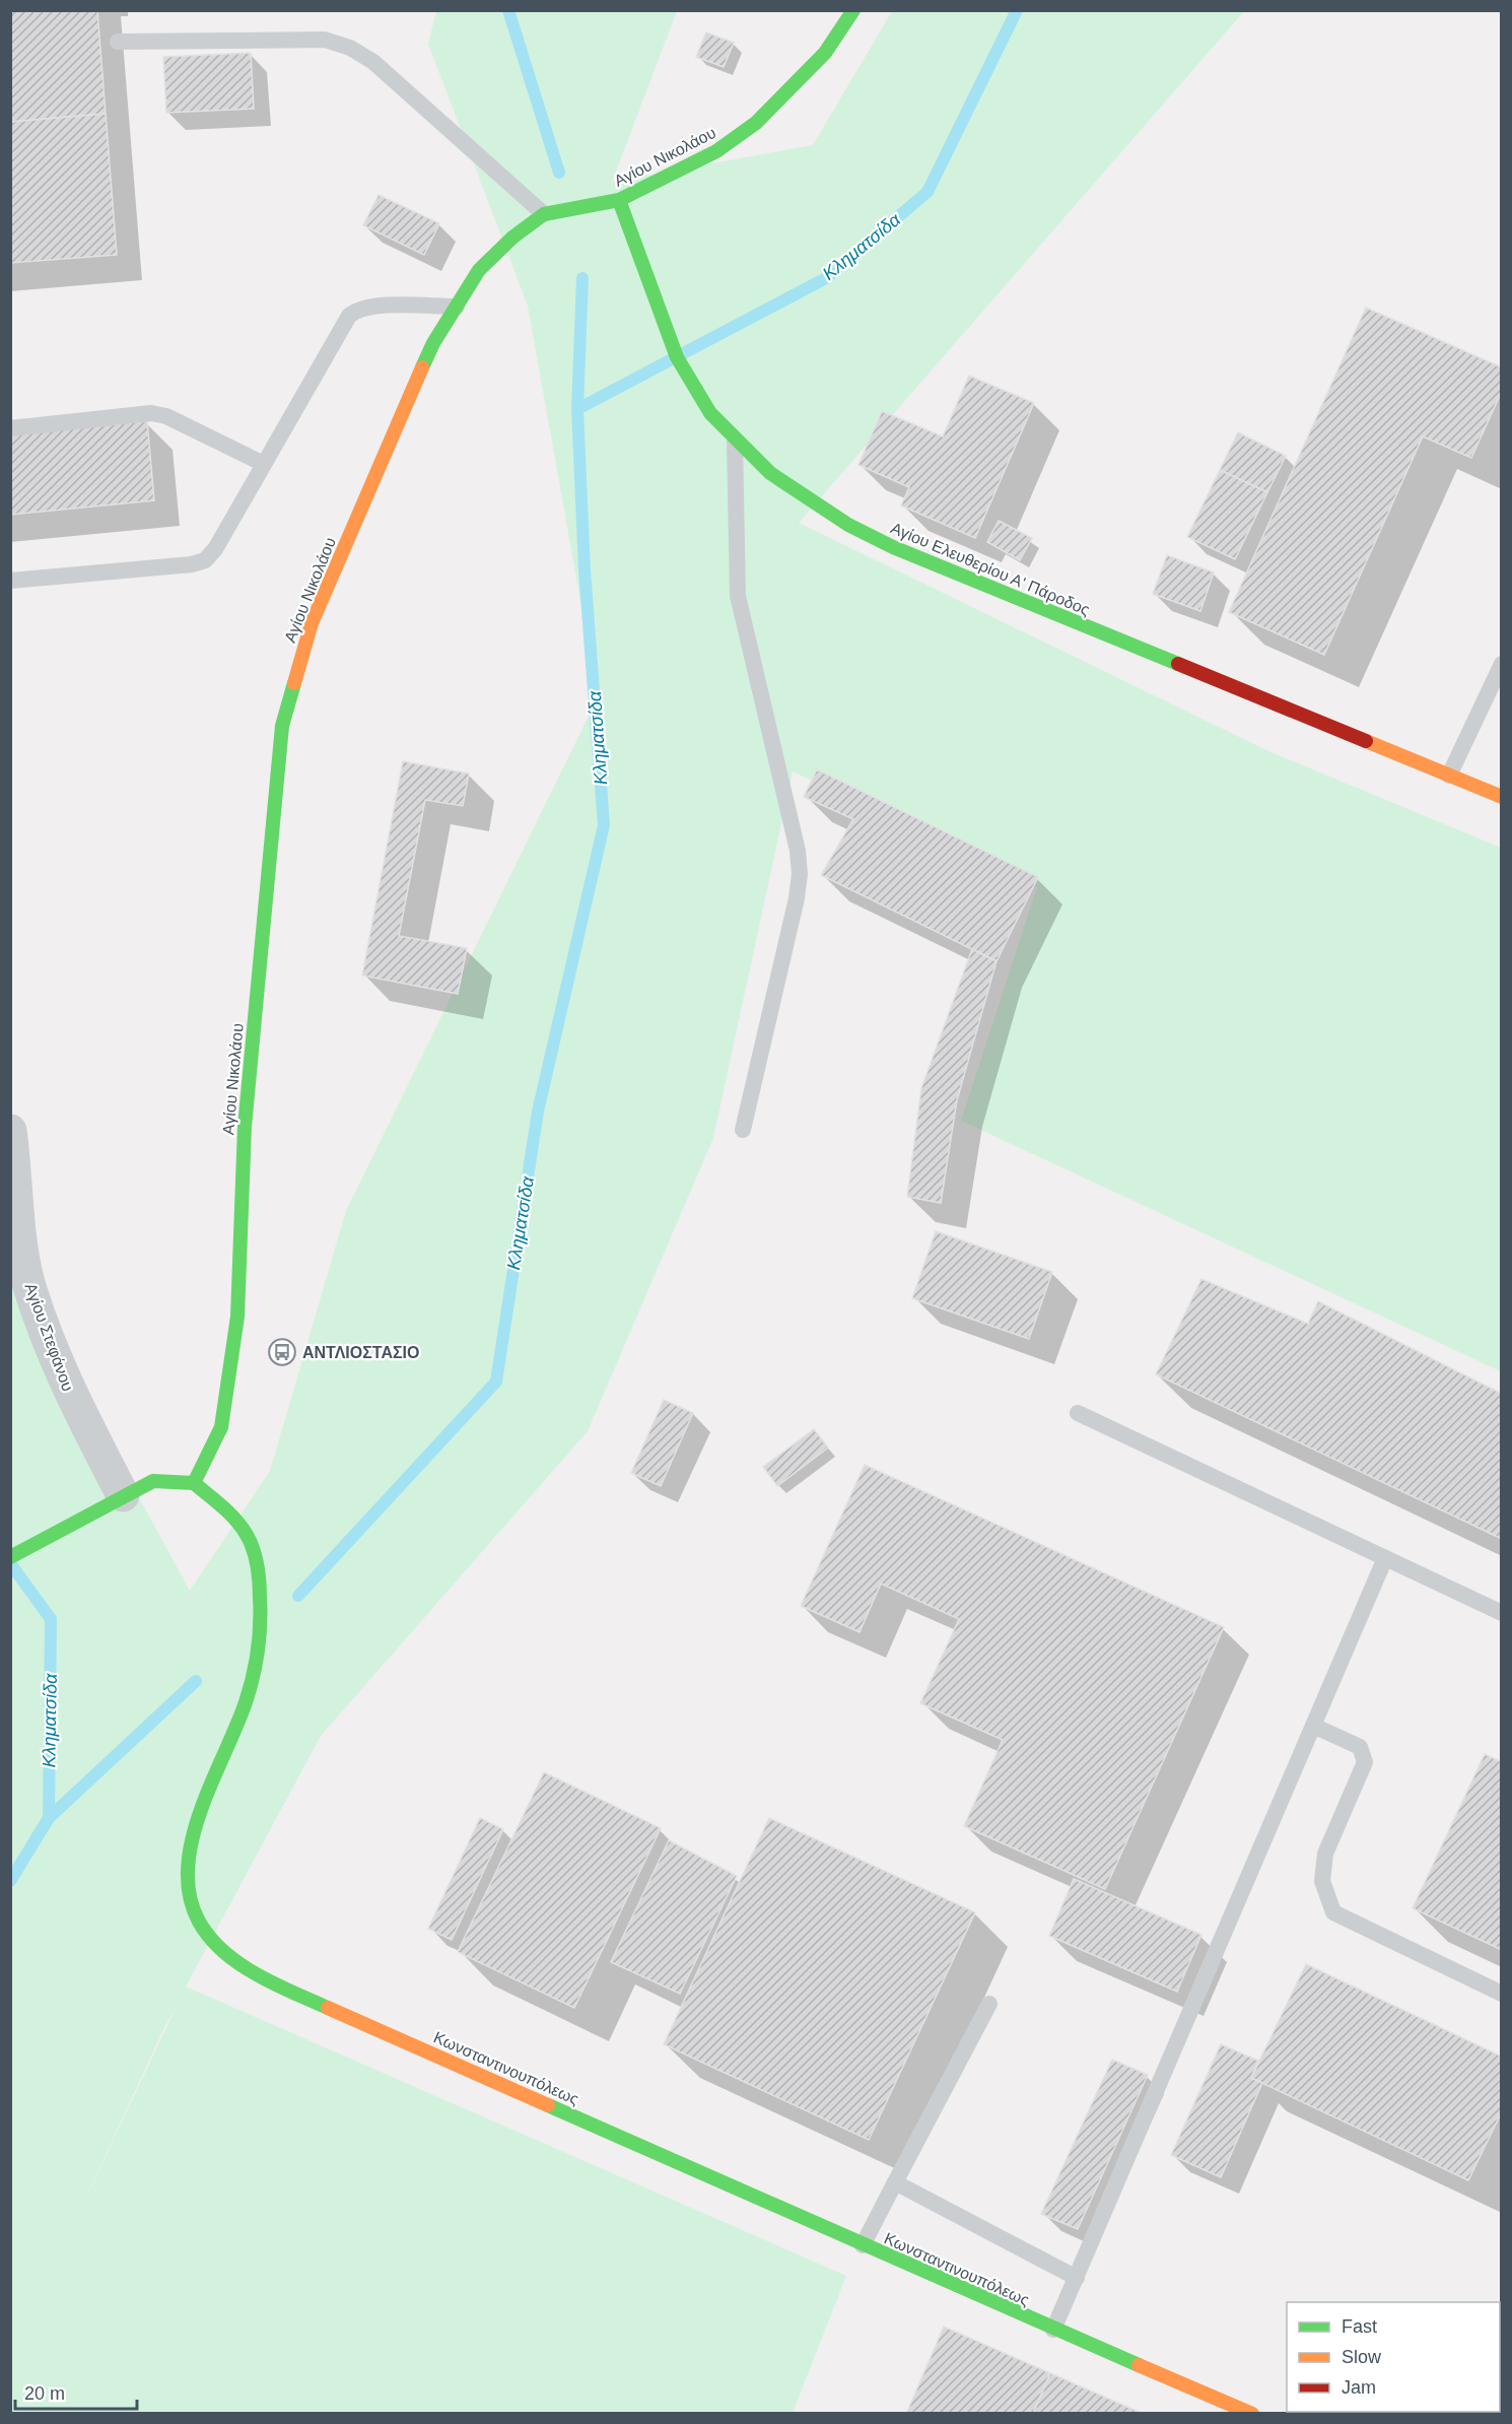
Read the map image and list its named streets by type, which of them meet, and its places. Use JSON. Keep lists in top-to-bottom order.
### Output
{
  "streets": {
    "street": [
      "Αγίου Νικολάου",
      "Αγίου Ελευθερίου Α' Πάροδος",
      "Αγίου Στεφάνου",
      "Κωνσταντινουπόλεως"
    ]
  },
  "crossings": [
    ["Αγίου Νικολάου", "Αγίου Ελευθερίου Α' Πάροδος"],
    ["Αγίου Νικολάου", "Κωνσταντινουπόλεως"]
  ],
  "water": ["Κληματσίδα"],
  "places": {
    "bus stop": ["ΑΝΤΛΙΟΣΤΑΣΙΟ"]
  },
  "legend": ["Fast", "Slow", "Jam"],
  "scale_bar": "20 m"
}
